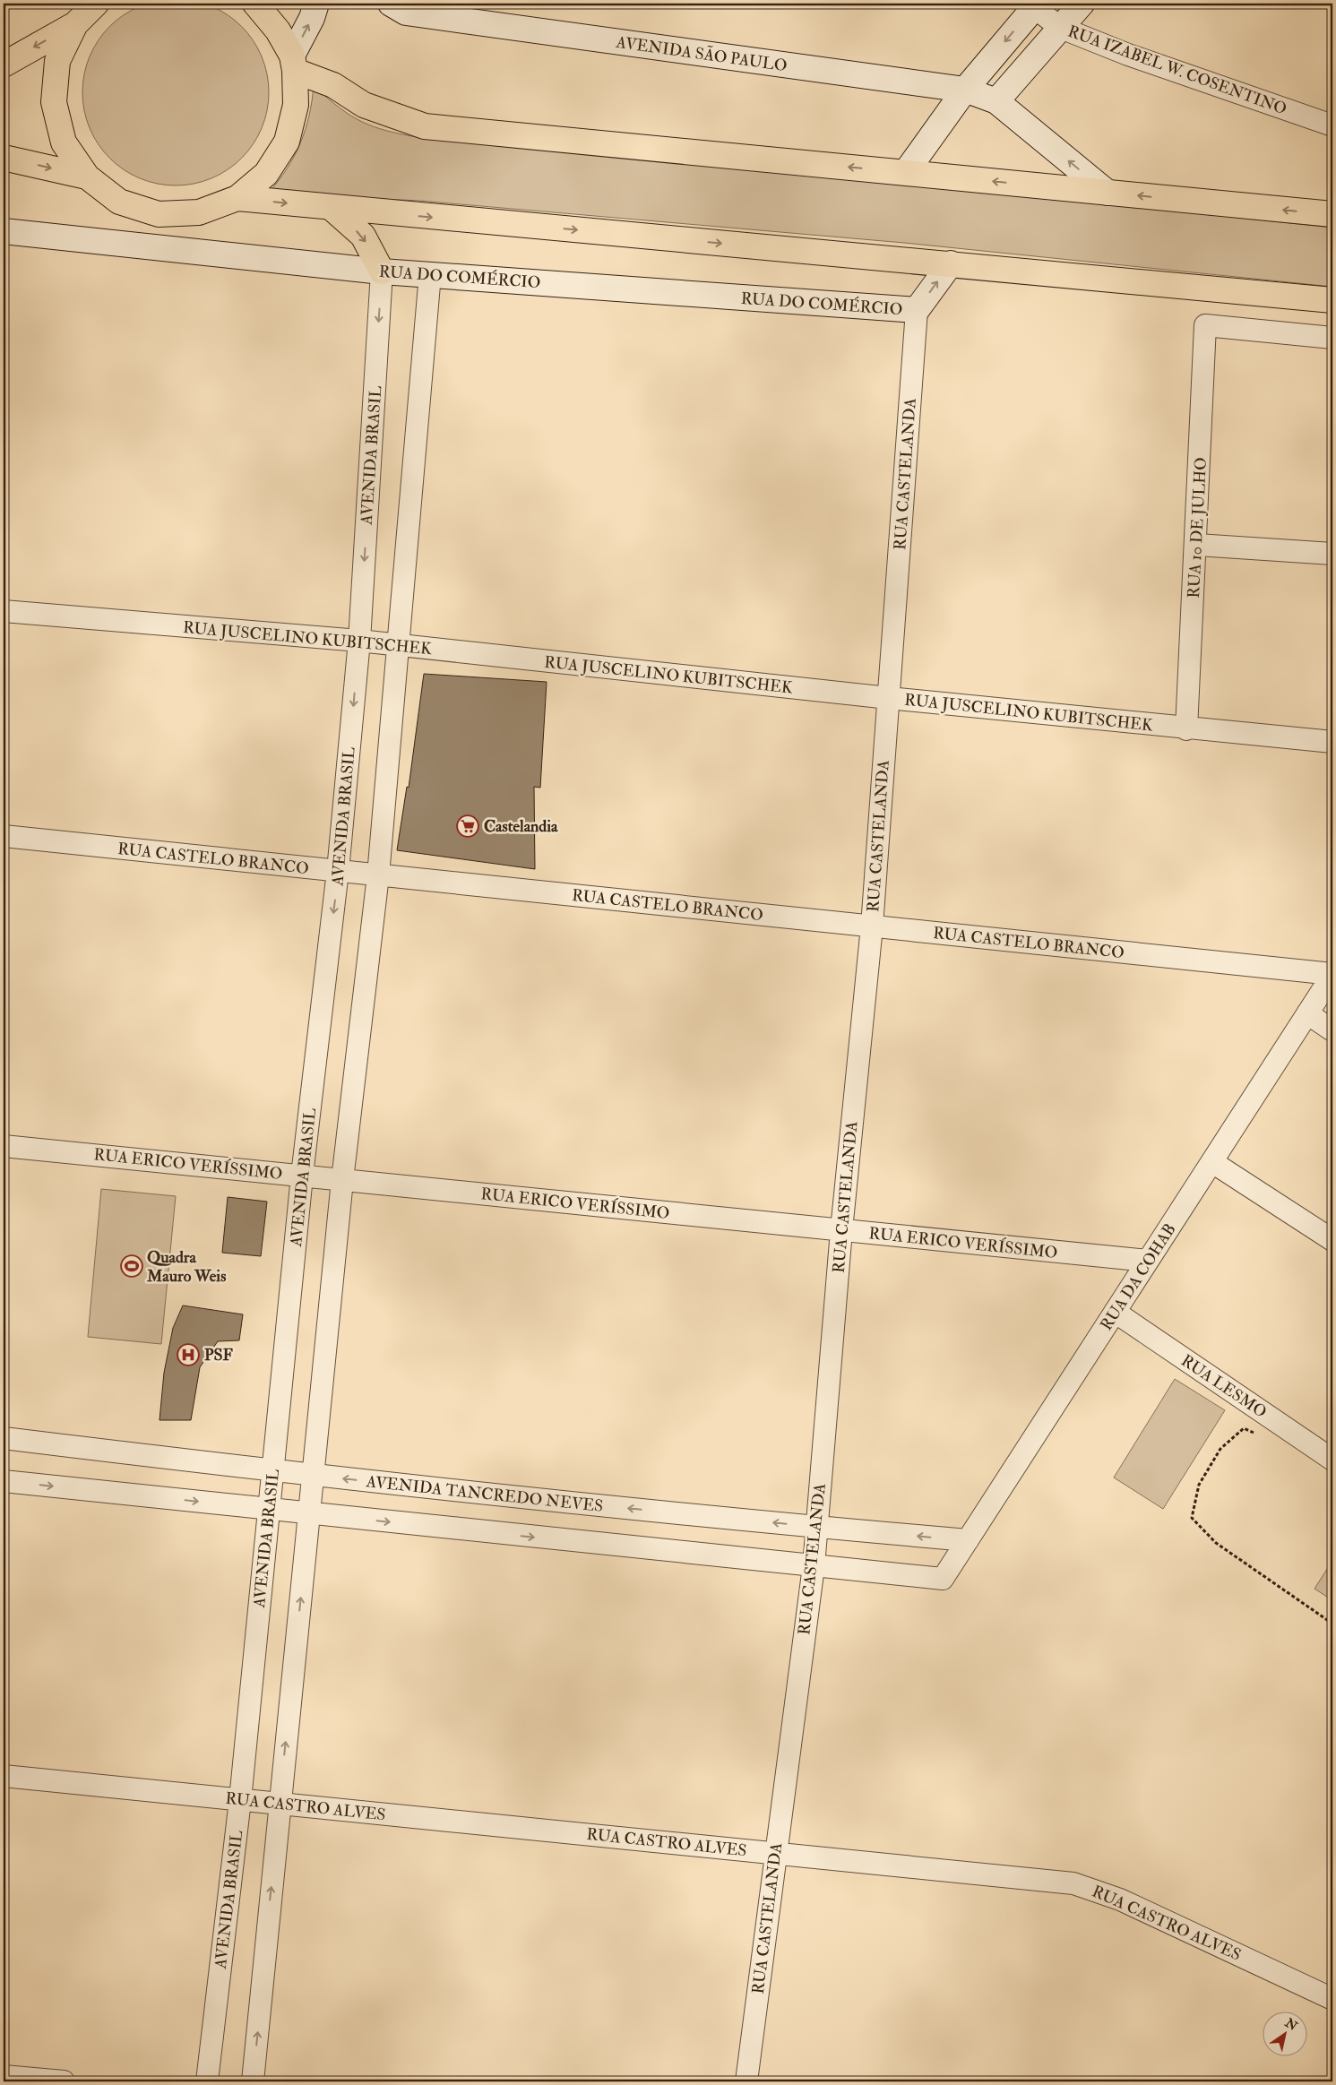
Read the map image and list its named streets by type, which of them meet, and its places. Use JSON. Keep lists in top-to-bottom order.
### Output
{
  "streets": {
    "street": [
      "AVENIDA SÃO PAULO",
      "RUA IZABEL W. COSENTINO",
      "RUA DO COMÉRCIO",
      "AVENIDA BRASIL",
      "RUA CASTELANDA",
      "RUA 10 DE JULHO",
      "RUA JUSCELINO KUBITSCHEK",
      "RUA CASTELO BRANCO",
      "RUA ERICO VERÍSSIMO",
      "RUA DA COHAB",
      "RUA LESMO",
      "AVENIDA TANCREDO NEVES",
      "RUA CASTRO ALVES"
    ]
  },
  "crossings": [
    ["RUA DO COMÉRCIO", "AVENIDA BRASIL"],
    ["RUA DO COMÉRCIO", "RUA CASTELANDA"],
    ["AVENIDA BRASIL", "RUA JUSCELINO KUBITSCHEK"],
    ["AVENIDA BRASIL", "RUA CASTELO BRANCO"],
    ["AVENIDA BRASIL", "RUA ERICO VERÍSSIMO"],
    ["AVENIDA BRASIL", "AVENIDA TANCREDO NEVES"],
    ["AVENIDA BRASIL", "RUA CASTRO ALVES"],
    ["RUA CASTELANDA", "RUA JUSCELINO KUBITSCHEK"],
    ["RUA CASTELANDA", "RUA CASTELO BRANCO"],
    ["RUA CASTELANDA", "RUA ERICO VERÍSSIMO"],
    ["RUA CASTELANDA", "RUA DA COHAB"],
    ["RUA CASTELANDA", "AVENIDA TANCREDO NEVES"],
    ["RUA CASTELANDA", "RUA CASTRO ALVES"],
    ["RUA 10 DE JULHO", "RUA JUSCELINO KUBITSCHEK"],
    ["RUA CASTELO BRANCO", "RUA DA COHAB"],
    ["RUA ERICO VERÍSSIMO", "RUA DA COHAB"],
    ["RUA DA COHAB", "RUA LESMO"],
    ["RUA DA COHAB", "AVENIDA TANCREDO NEVES"]
  ],
  "places": {
    "supermarket": ["Castelandia"],
    "sports": ["Quadra Mauro Weis"],
    "hospital": ["PSF"]
  },
  "north": "top right"
}
